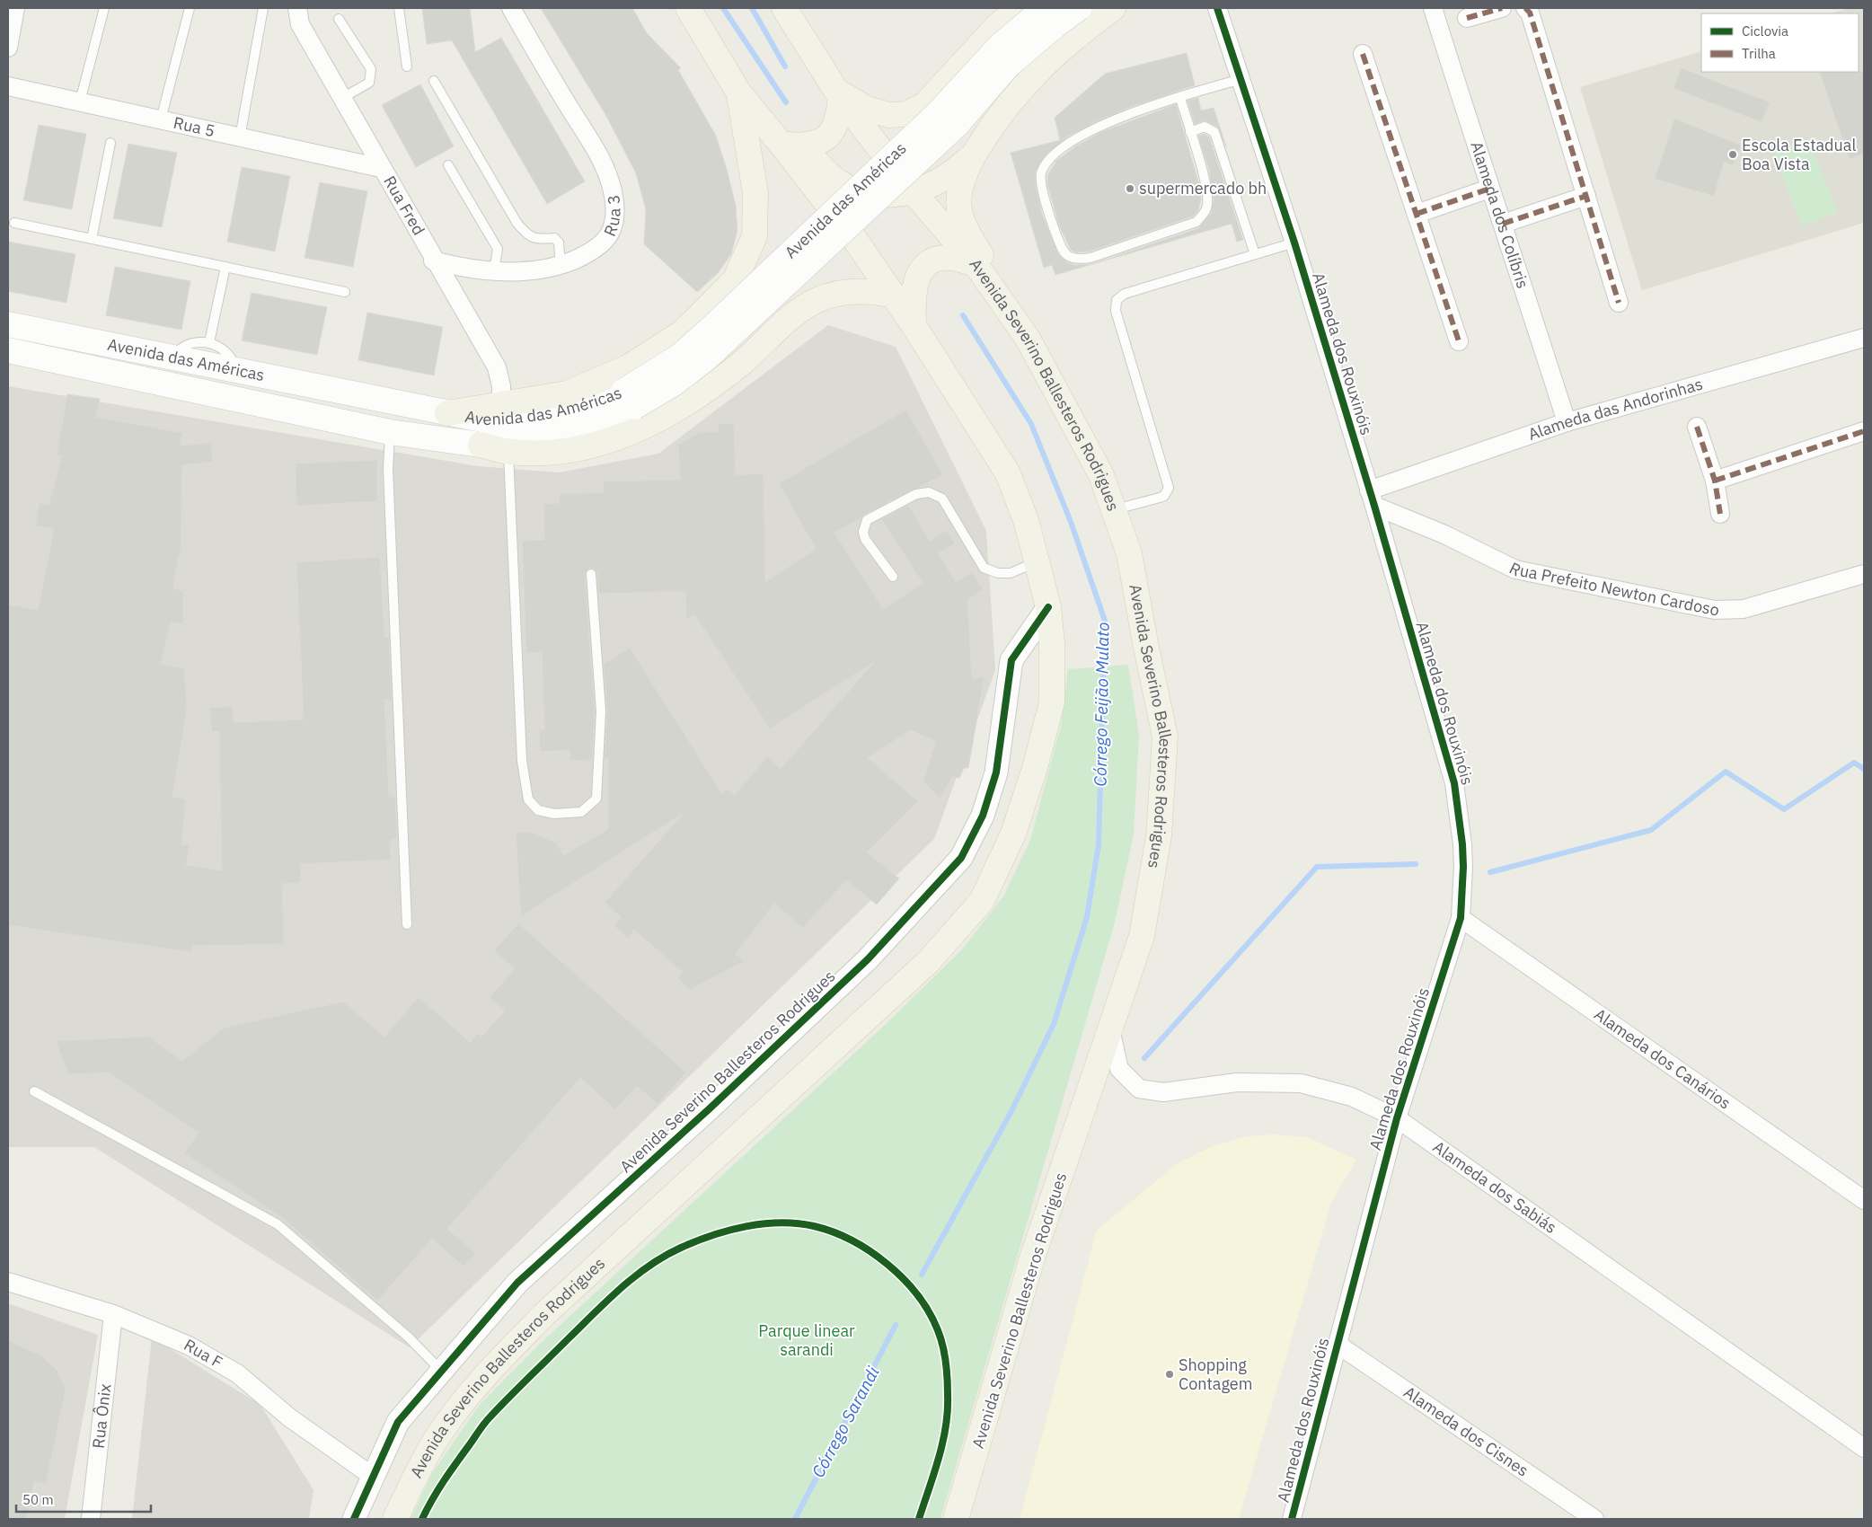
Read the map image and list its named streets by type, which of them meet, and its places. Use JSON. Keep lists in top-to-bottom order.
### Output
{
  "streets": {
    "main road": ["Avenida das Américas", "Avenida Severino Ballesteros Rodrigues"],
    "street": [
      "Rua 5",
      "Rua Fred",
      "Rua 3",
      "Alameda dos Colíbris",
      "Alameda dos Rouxinóis",
      "Alameda das Andorinhas",
      "Rua Prefeito Newton Cardoso",
      "Alameda dos Canários",
      "Alameda dos Sabiás",
      "Rua F",
      "Rua Ônix",
      "Alameda dos Cisnes"
    ]
  },
  "crossings": [
    ["Rua 5", "Rua Fred"],
    ["Rua Fred", "Rua 3"],
    ["Alameda dos Colíbris", "Alameda das Andorinhas"],
    ["Alameda dos Rouxinóis", "Alameda das Andorinhas"],
    ["Alameda dos Rouxinóis", "Rua Prefeito Newton Cardoso"],
    ["Alameda dos Rouxinóis", "Alameda dos Canários"],
    ["Alameda dos Rouxinóis", "Alameda dos Sabiás"],
    ["Alameda dos Rouxinóis", "Alameda dos Cisnes"],
    ["Avenida Severino Ballesteros Rodrigues", "Alameda dos Sabiás"],
    ["Avenida Severino Ballesteros Rodrigues", "Rua F"],
    ["Alameda das Andorinhas", "Rua Prefeito Newton Cardoso"],
    ["Rua F", "Rua Ônix"]
  ],
  "water": ["Córrego Feijão Mulato", "Córrego Sarandi"],
  "parks": ["Parque linear sarandi"],
  "places": ["Escola Estadual Boa Vista", "supermercado bh", "Shopping Contagem"],
  "legend": ["Ciclovia", "Trilha"],
  "scale_bar": "50 m"
}
